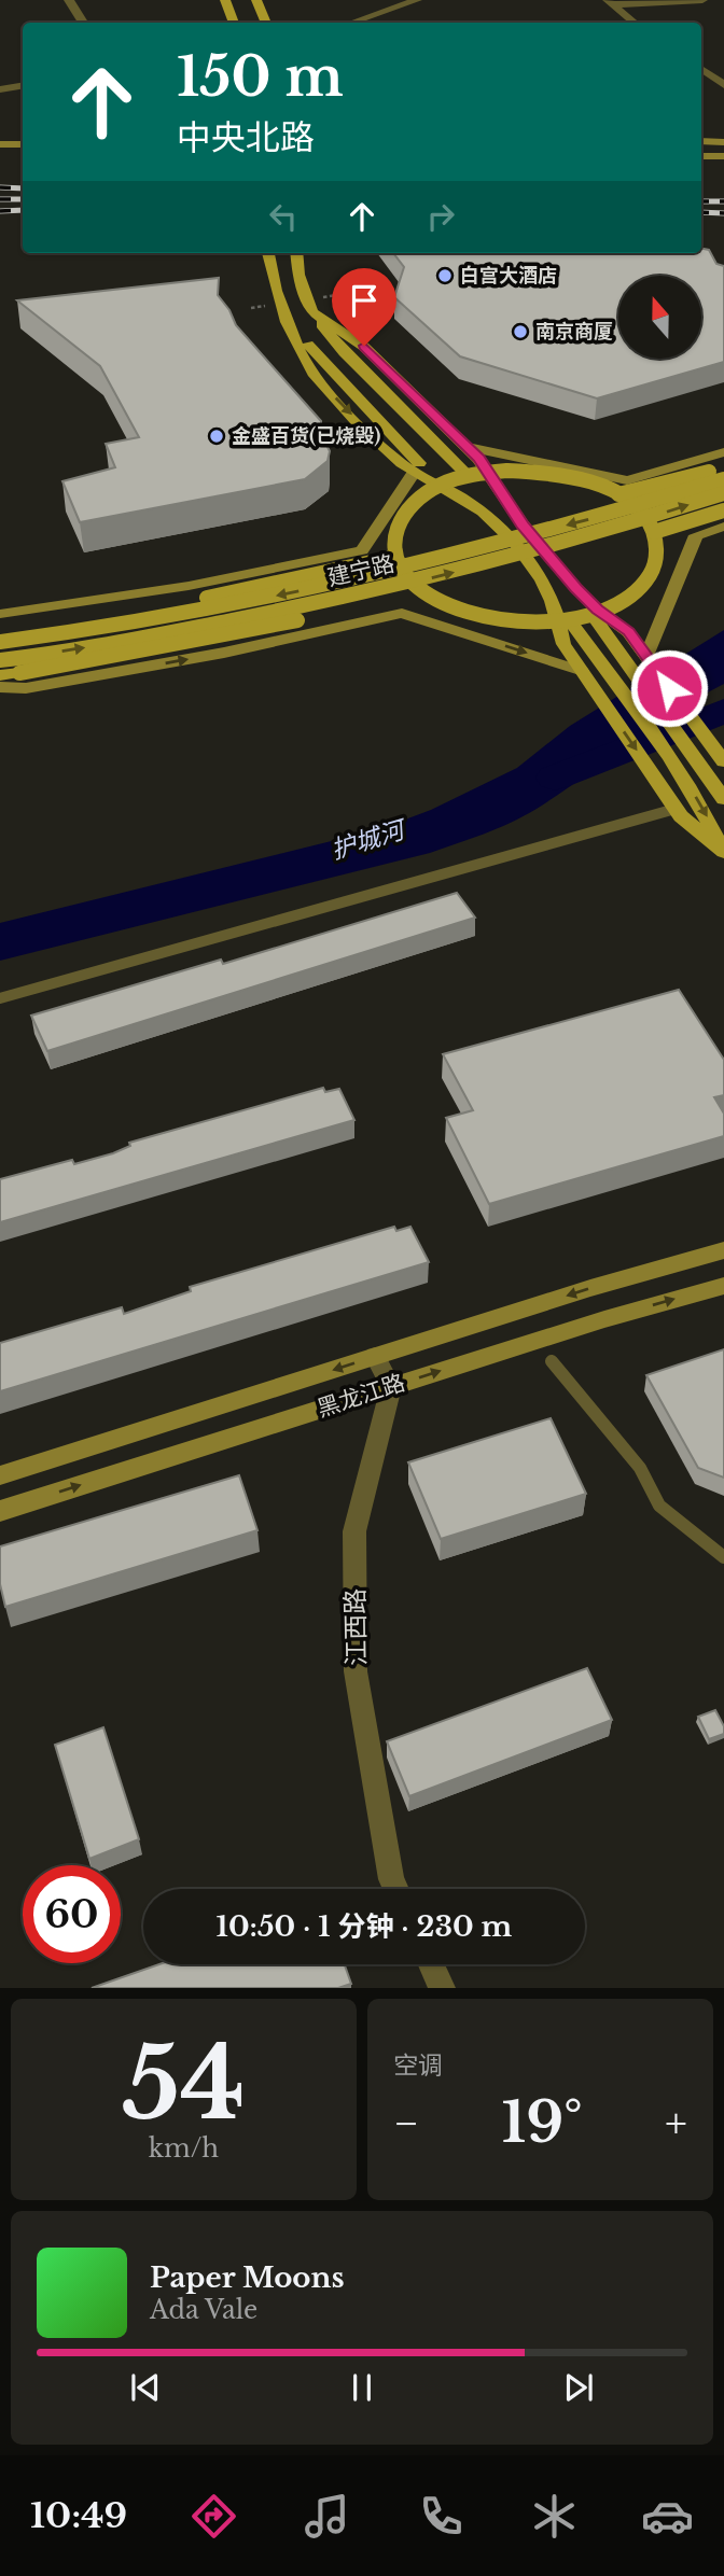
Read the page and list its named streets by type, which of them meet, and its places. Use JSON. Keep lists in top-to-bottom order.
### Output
{
  "streets": {
    "main road": ["建宁路", "黑龙江路"],
    "street": ["江西路"]
  },
  "crossings": [
    ["黑龙江路", "江西路"]
  ],
  "water": ["护城河"],
  "places": ["白宫大酒店", "南京商厦", "金盛百货(已烧毁)"],
  "north": "top",
  "page": {
    "turn": ["150 m", "中央北路"],
    "limit": "60",
    "trip": "10:50 · 1 分钟 · 230 m",
    "tile": [
      ["54", "km/h"],
      "空调"
    ],
    "heat": ["−", "19°", "+"],
    "song": ["Paper Moons", "Ada Vale"],
    "tabs": "10:49"
  }
}
